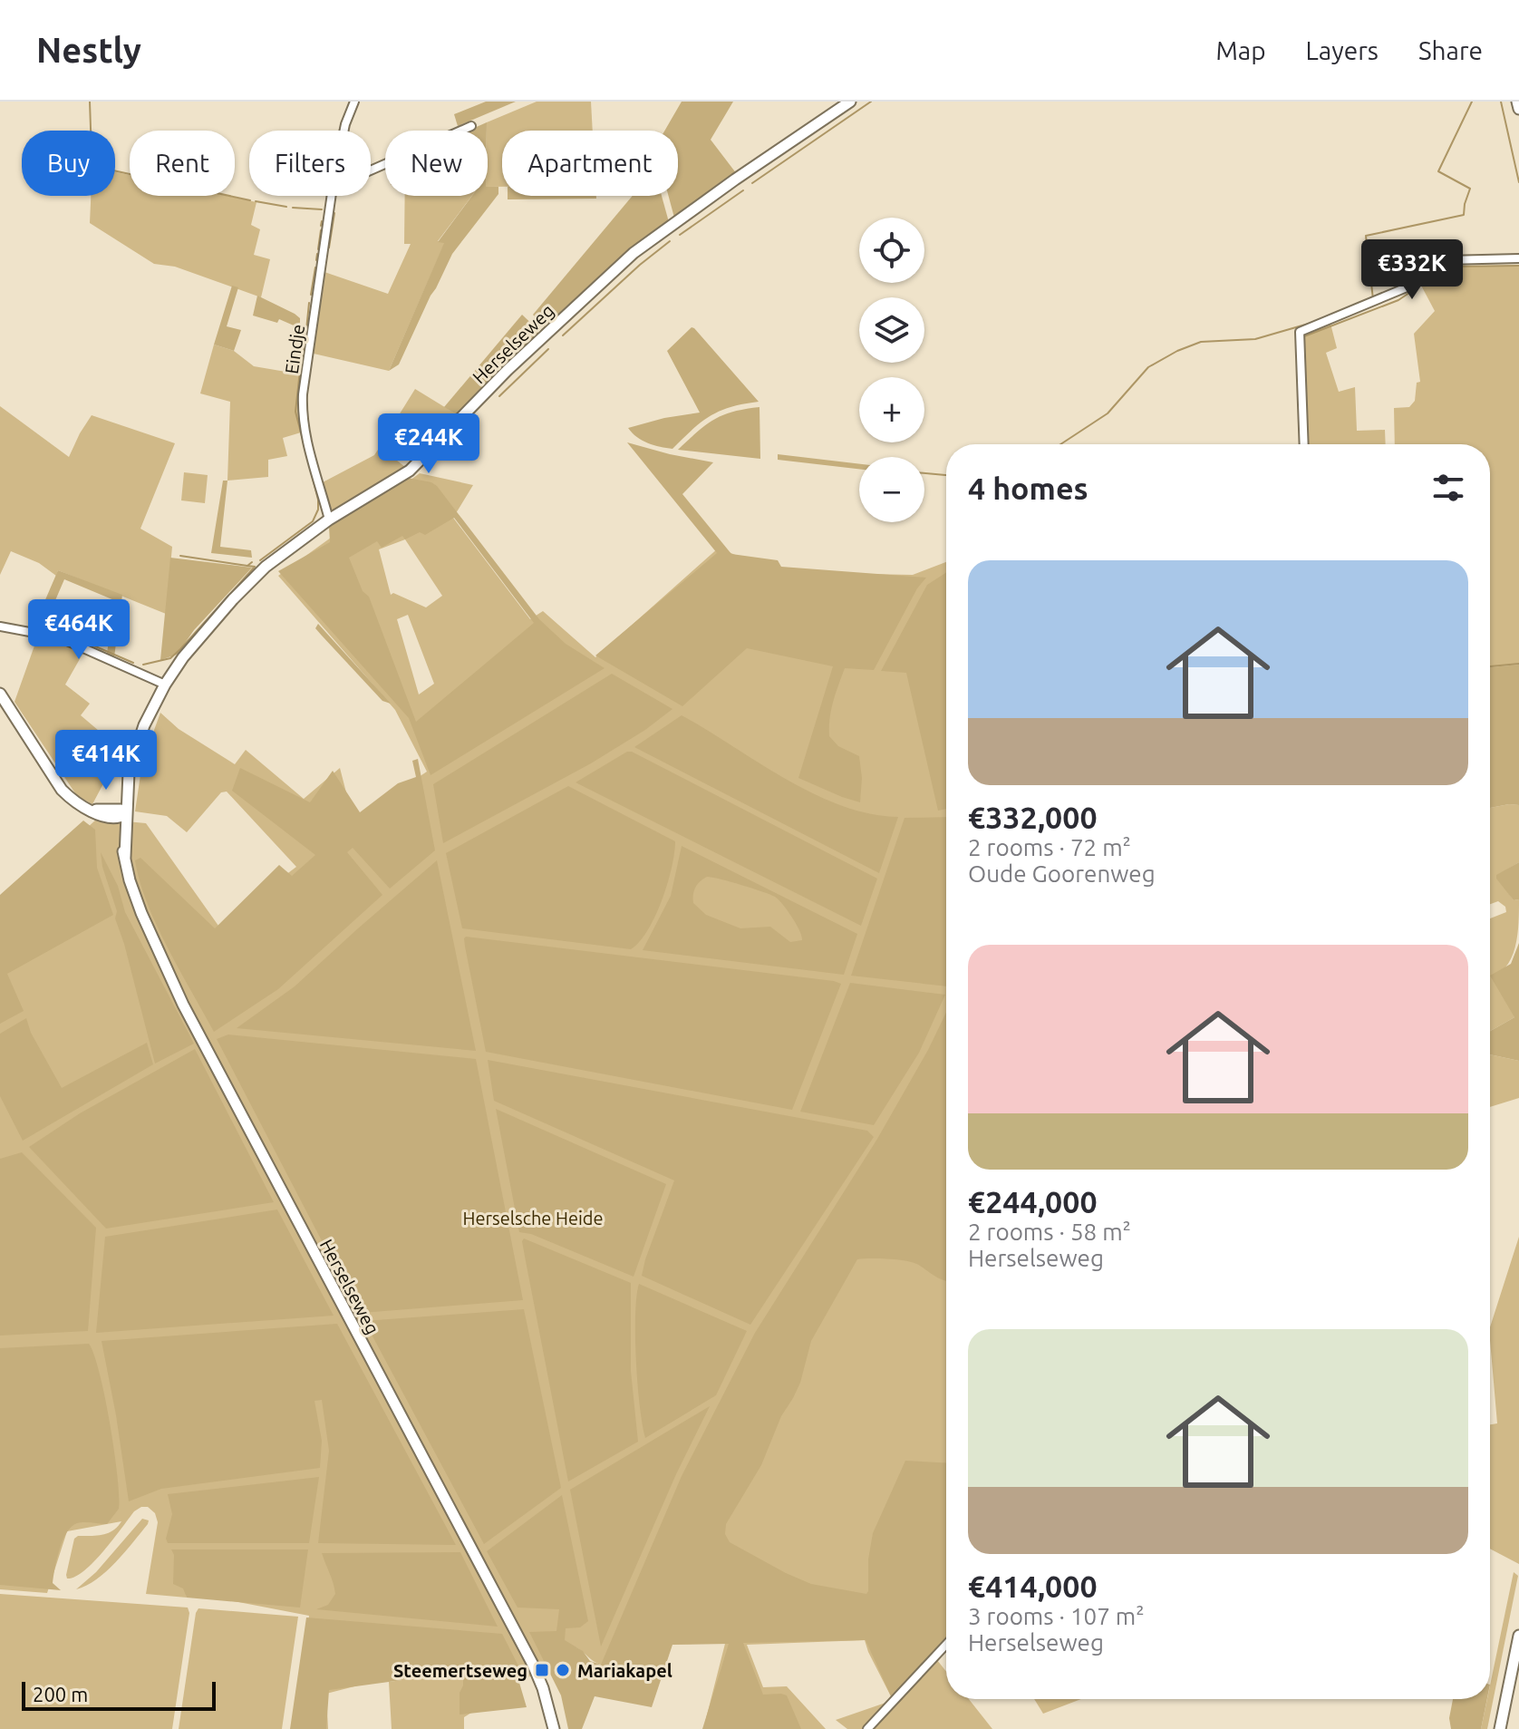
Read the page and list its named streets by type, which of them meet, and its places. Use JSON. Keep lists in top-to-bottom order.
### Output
{
  "streets": {
    "street": ["Herselseweg", "Eindje"]
  },
  "crossings": [
    ["Herselseweg", "Eindje"]
  ],
  "parks": ["Herselsche Heide"],
  "places": {
    "transit": ["Steemertseweg"],
    "other": ["Mariakapel"]
  },
  "scale_bar": "200 m",
  "page": {
    "header": "Nestly",
    "nav": ["Map", "Layers", "Share"],
    "chip": [
      "Buy",
      "Rent",
      "Filters",
      "New",
      "Apartment"
    ],
    "map_buttons": ["+", "−"],
    "price": [
      "€332K",
      "€244K",
      "€464K",
      "€414K"
    ],
    "heading": "4 homes",
    "list": [
      {
        "name": "€332,000",
        "note": "2 rooms · 72 m² · Oude Goorenweg"
      },
      {
        "name": "€244,000",
        "note": "2 rooms · 58 m² · Herselseweg"
      },
      {
        "name": "€414,000",
        "note": "3 rooms · 107 m² · Herselseweg"
      }
    ],
    "scale": "200 m"
  }
}
